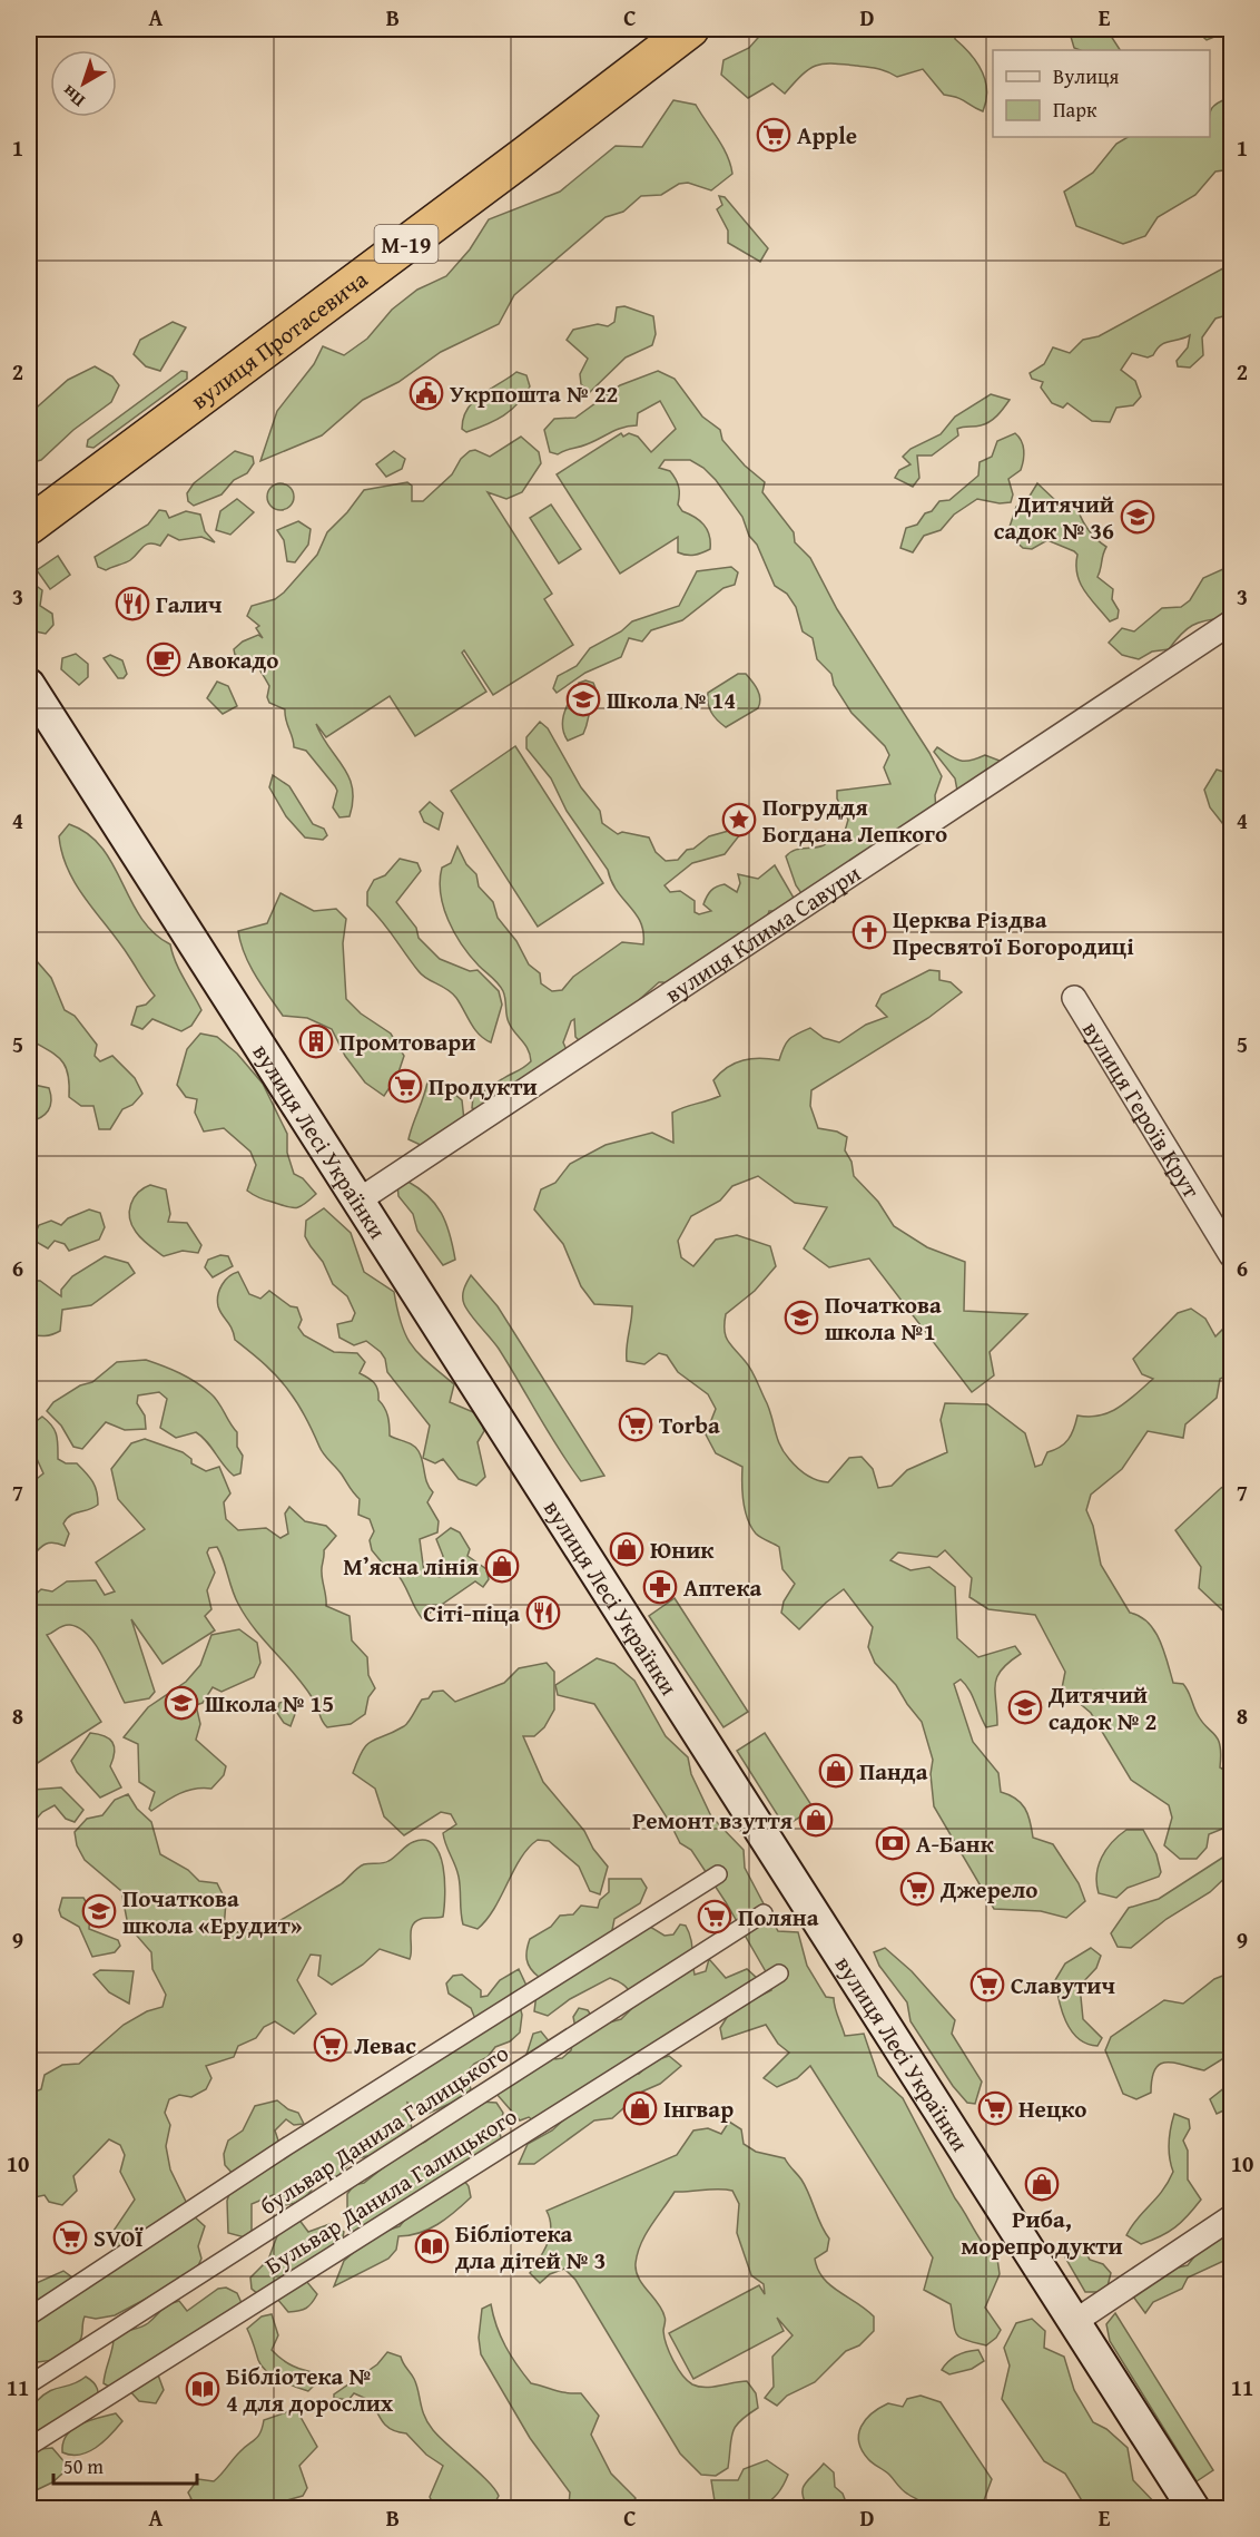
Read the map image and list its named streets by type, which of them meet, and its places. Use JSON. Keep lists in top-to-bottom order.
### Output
{
  "streets": {
    "highway": ["М-19", "вулиця Протасевича"],
    "main road": ["вулиця Лесі Українки"],
    "street": [
      "вулиця Клима Савури",
      "вулиця Героїв Крут",
      "бульвар Данила Галицького",
      "Бульвар Данила Галицького"
    ]
  },
  "crossings": [
    ["вулиця Клима Савури", "вулиця Лесі Українки"]
  ],
  "places": {
    "supermarket": [
      "Apple",
      "Продукти",
      "Torba",
      "Джерело",
      "Поляна",
      "Славутич",
      "Левас",
      "Нецко",
      "SVOЇ"
    ],
    "public building": ["Укрпошта № 22"],
    "school or university": [
      "Дитячий садок № 36",
      "Школа № 14",
      "Початкова школа №1",
      "Школа № 15",
      "Дитячий садок № 2",
      "Початкова школа «Ерудит»"
    ],
    "restaurant": ["Галич", "Сіті-піца"],
    "cafe": ["Авокадо"],
    "place": ["Погруддя Богдана Лепкого"],
    "church": ["Церква Різдва Пресвятої Богородиці"],
    "building": ["Промтовари"],
    "shop": [
      "Юник",
      "Мʼясна лінія",
      "Панда",
      "Ремонт взуття",
      "Інгвар",
      "Риба, морепродукти"
    ],
    "pharmacy": ["Аптека"],
    "bank": ["А-Банк"],
    "library": ["Бібліотека дла дітей № 3", "Бібліотека № 4 для дорослих"]
  },
  "legend": ["Вулиця", "Парк"],
  "scale_bar": "50 m",
  "north": "bottom left",
  "grid": {
    "columns": [
      "A",
      "B",
      "C",
      "D",
      "E"
    ],
    "rows": [
      "1",
      "2",
      "3",
      "4",
      "5",
      "6",
      "7",
      "8",
      "9",
      "10",
      "11"
    ]
  }
}
